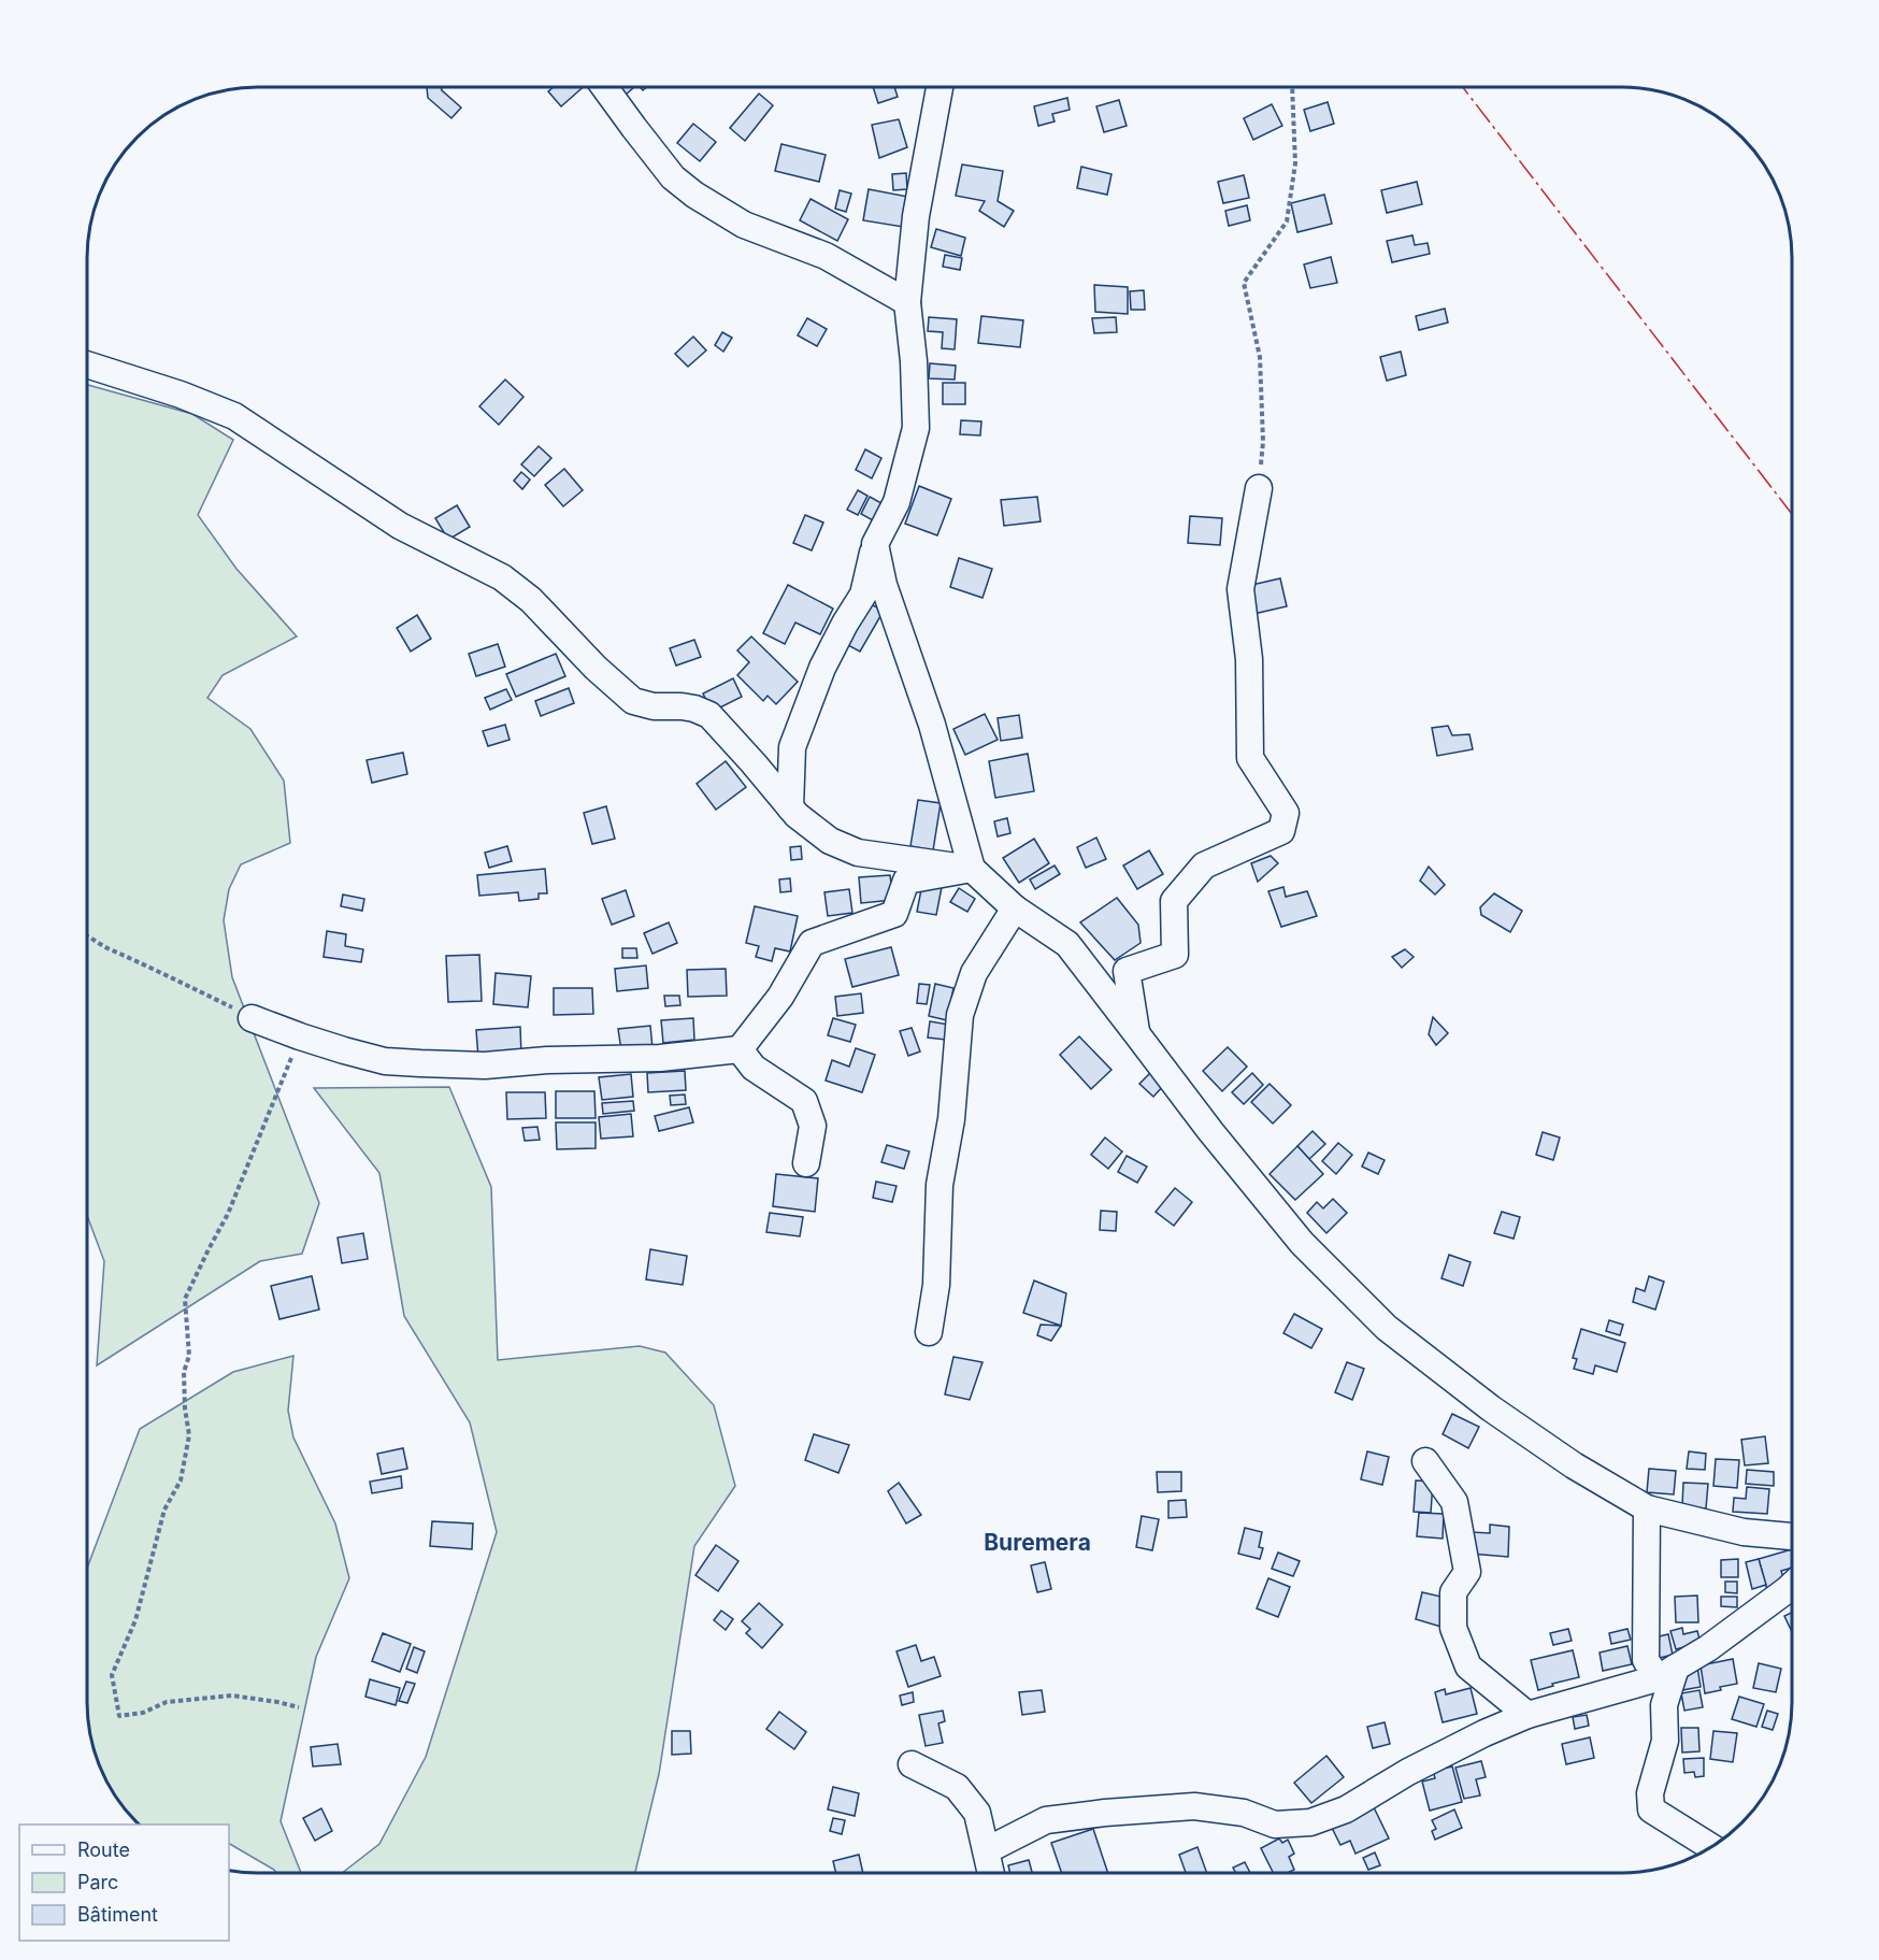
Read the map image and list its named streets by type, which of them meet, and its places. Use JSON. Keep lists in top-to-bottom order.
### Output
{
  "districts": ["Buremera"],
  "legend": ["Route", "Parc", "Bâtiment"]
}
